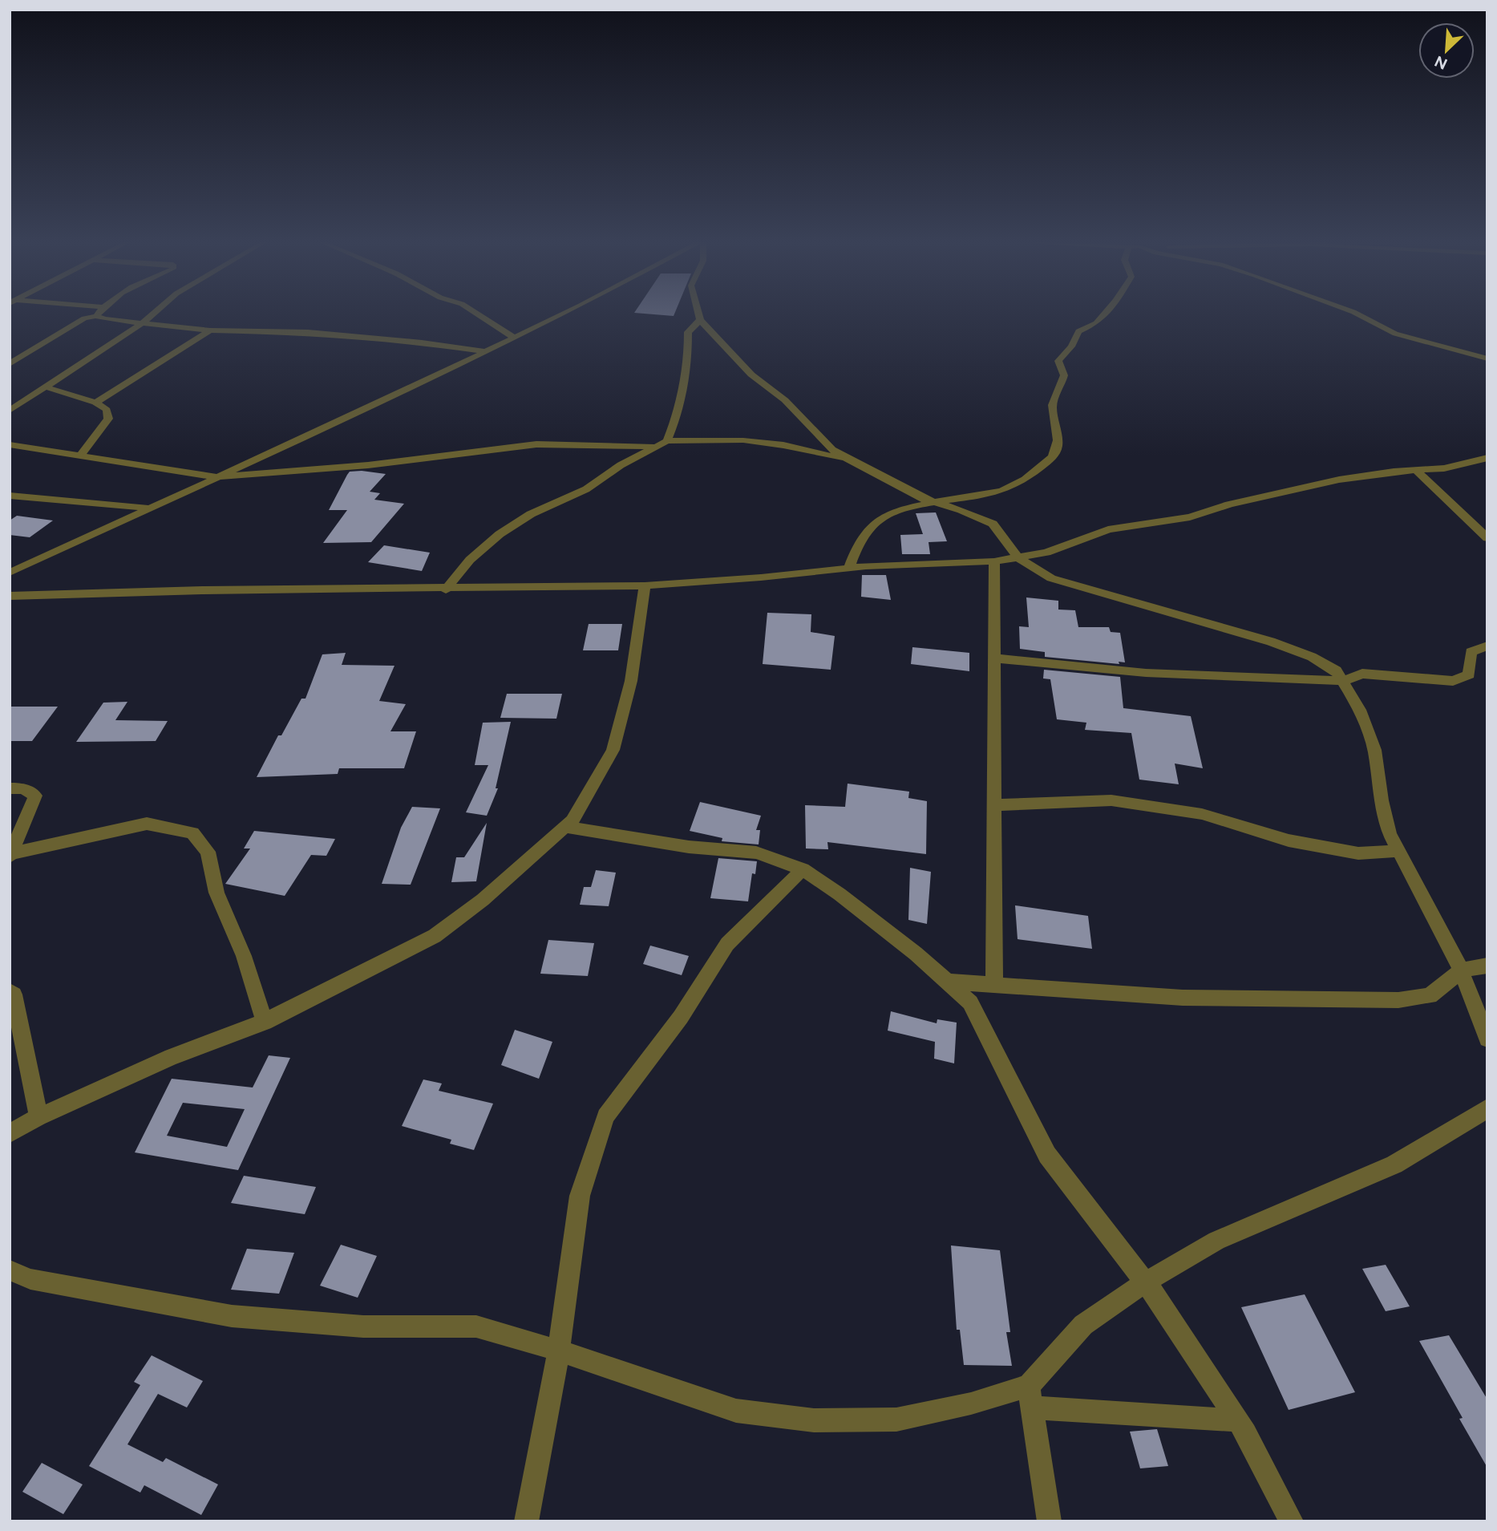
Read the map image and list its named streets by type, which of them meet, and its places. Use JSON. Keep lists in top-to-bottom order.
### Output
{
  "north": "bottom left"
}
